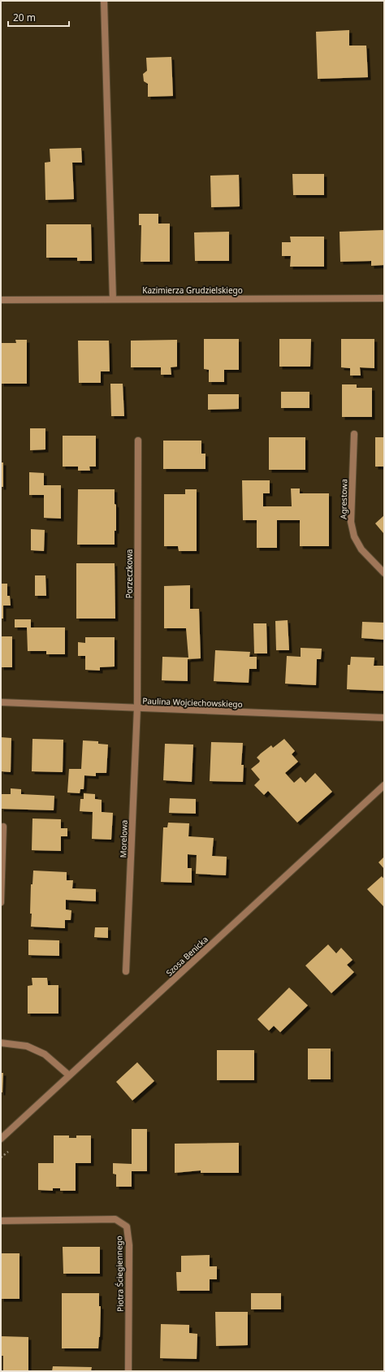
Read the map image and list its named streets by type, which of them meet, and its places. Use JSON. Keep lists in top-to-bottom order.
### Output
{
  "streets": {
    "street": [
      "Kazimierza Grudzielskiego",
      "Agrestowa",
      "Porzeczkowa",
      "Paulina Wojciechowskiego",
      "Morelowa",
      "Szosa Benicka",
      "Piotra Ściegiennego"
    ]
  },
  "crossings": [
    ["Porzeczkowa", "Paulina Wojciechowskiego"],
    ["Porzeczkowa", "Morelowa"],
    ["Paulina Wojciechowskiego", "Morelowa"]
  ],
  "scale_bar": "20 m"
}
